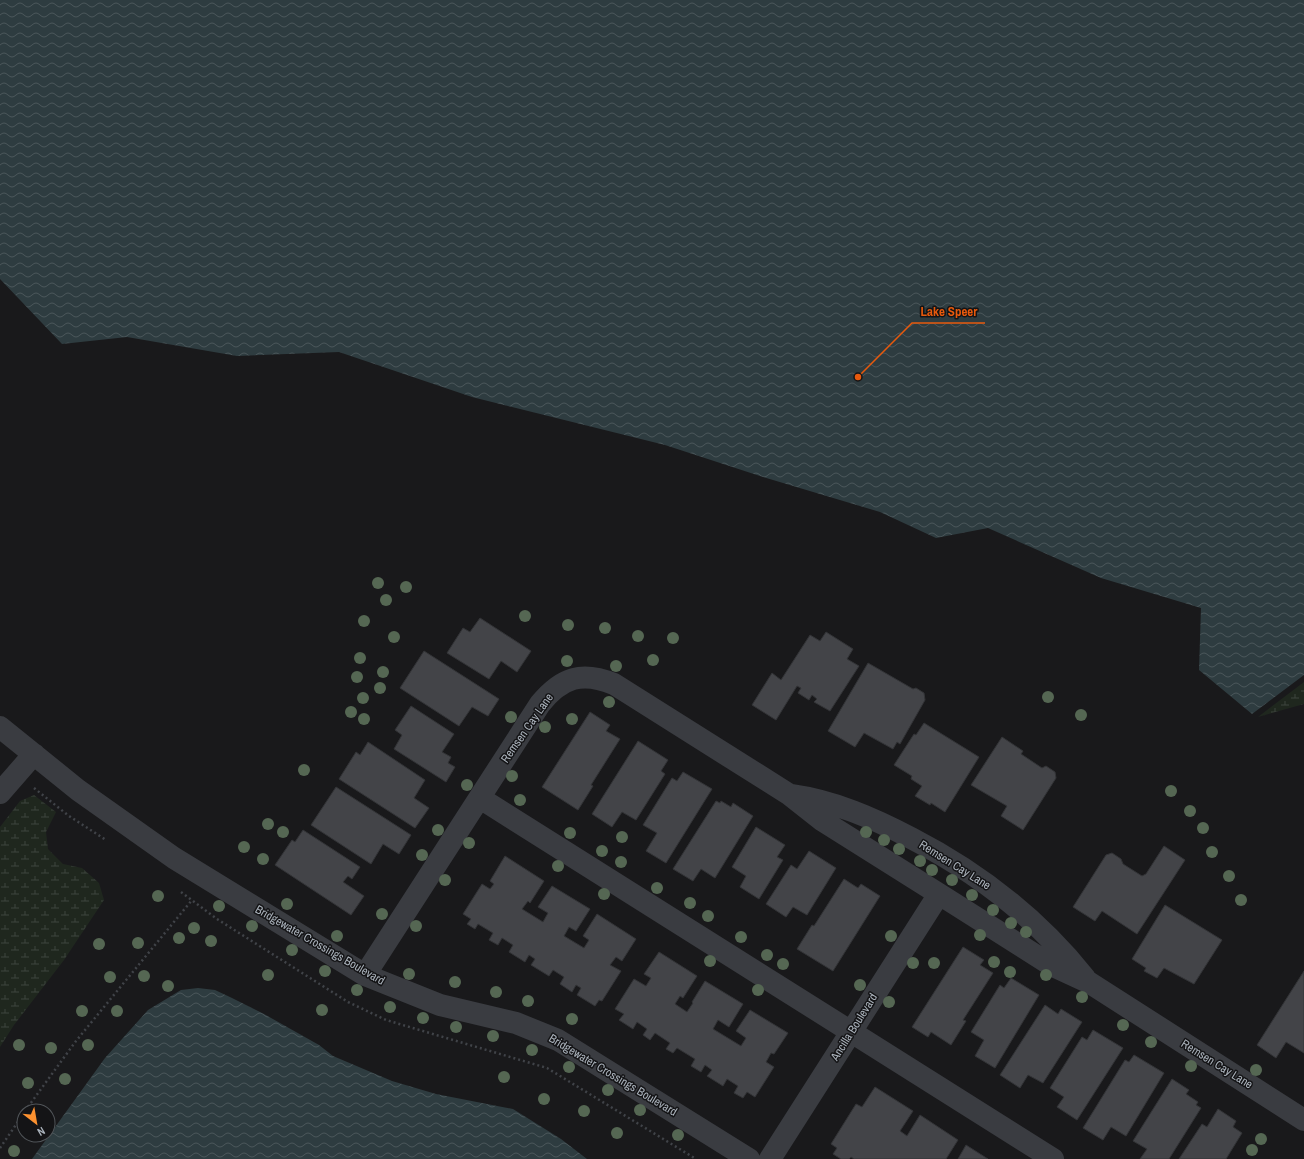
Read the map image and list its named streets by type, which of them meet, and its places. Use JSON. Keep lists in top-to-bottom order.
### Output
{
  "streets": {
    "street": ["Remsen Cay Lane", "Bridgewater Crossings Boulevard", "Ancilla Boulevard"]
  },
  "crossings": [
    ["Remsen Cay Lane", "Bridgewater Crossings Boulevard"],
    ["Remsen Cay Lane", "Ancilla Boulevard"]
  ],
  "places": ["Lake Speer"],
  "north": "bottom right"
}
